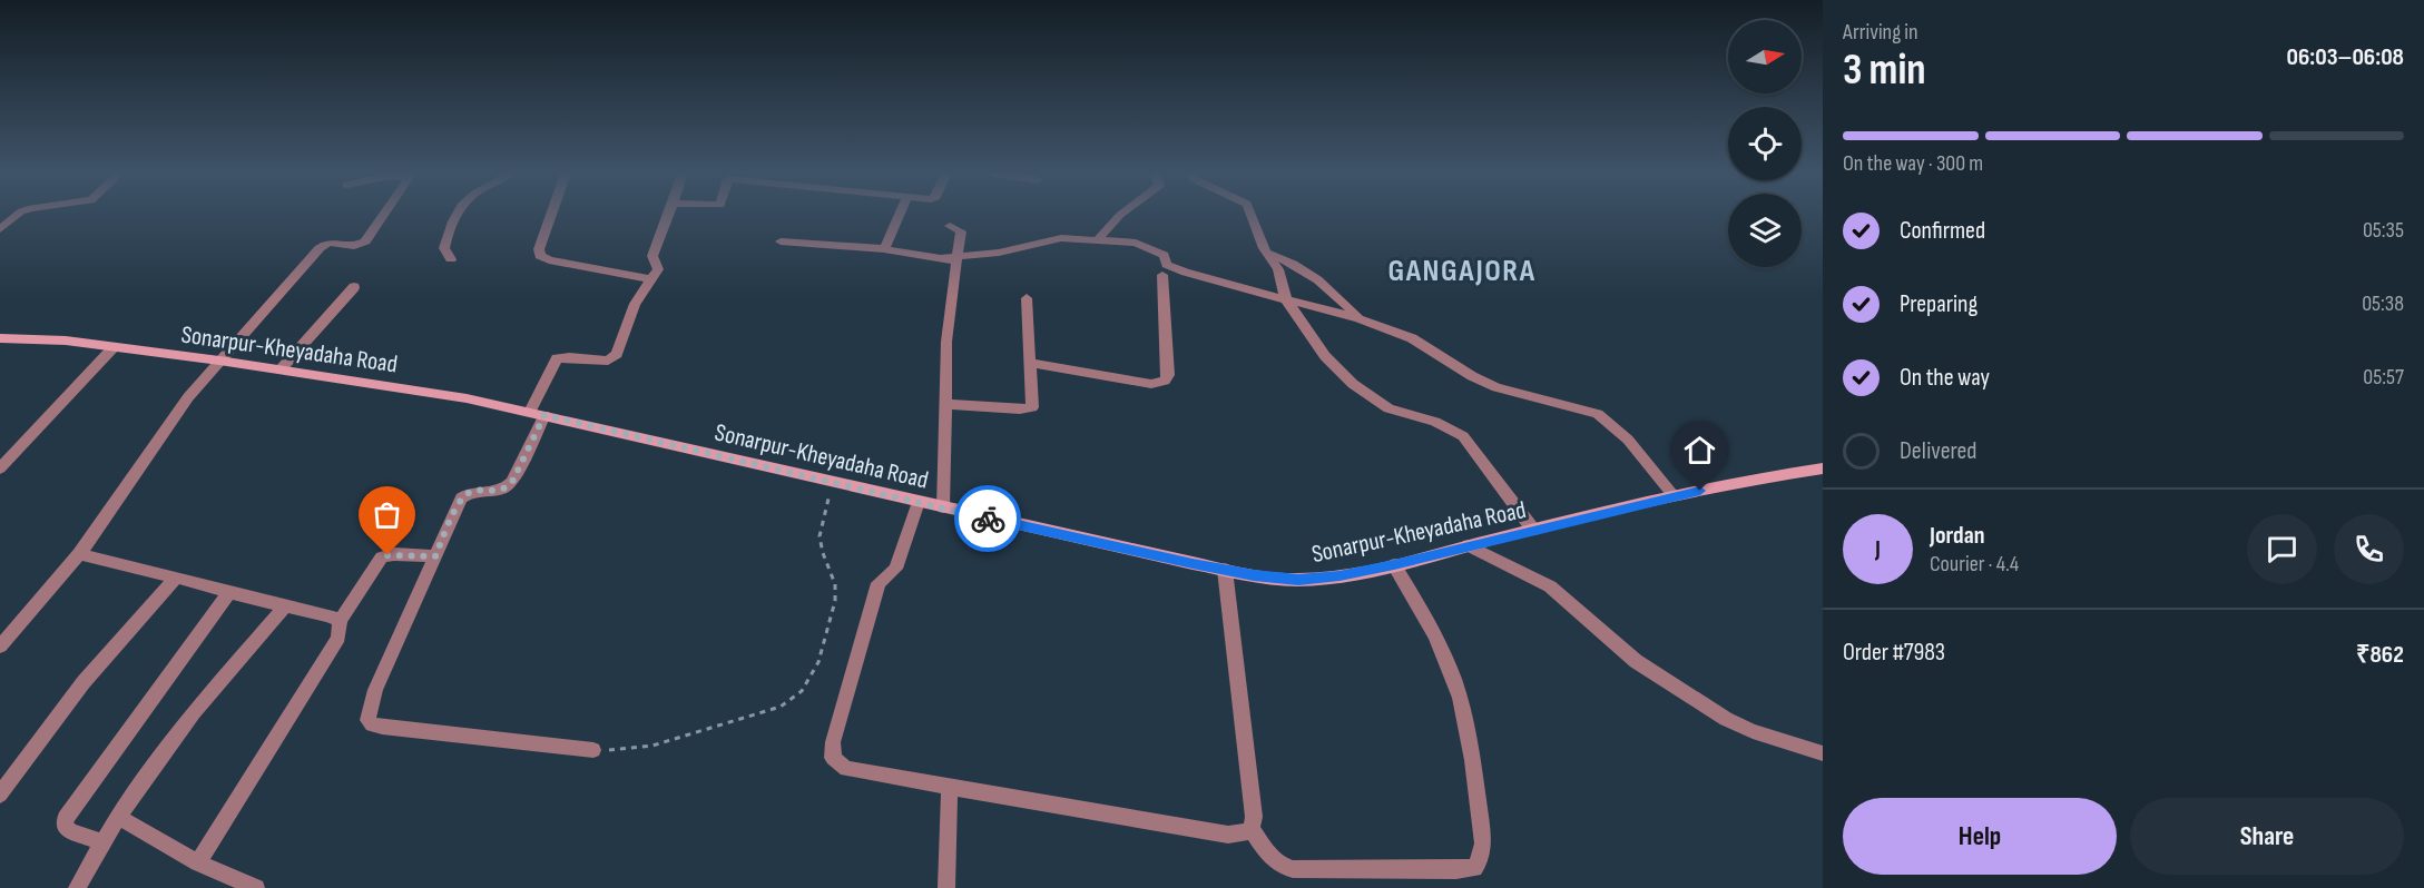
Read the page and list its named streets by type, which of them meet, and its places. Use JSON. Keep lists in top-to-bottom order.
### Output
{
  "streets": {
    "main road": ["Sonarpur-Kheyadaha Road"]
  },
  "districts": ["GANGAJORA"],
  "north": "right",
  "page": {
    "heading": ["3 min", "Arriving in", "06:03–06:08"],
    "panel": [
      "Jordan",
      "Courier · 4.4",
      "Order #7983",
      "₹862"
    ],
    "bar": "On the way · 300 m",
    "list": [
      ["Confirmed", "05:35"],
      ["Preparing", "05:38"],
      ["On the way", "05:57"],
      "Delivered"
    ],
    "round": "J",
    "buttons": ["Help", "Share"]
  }
}
